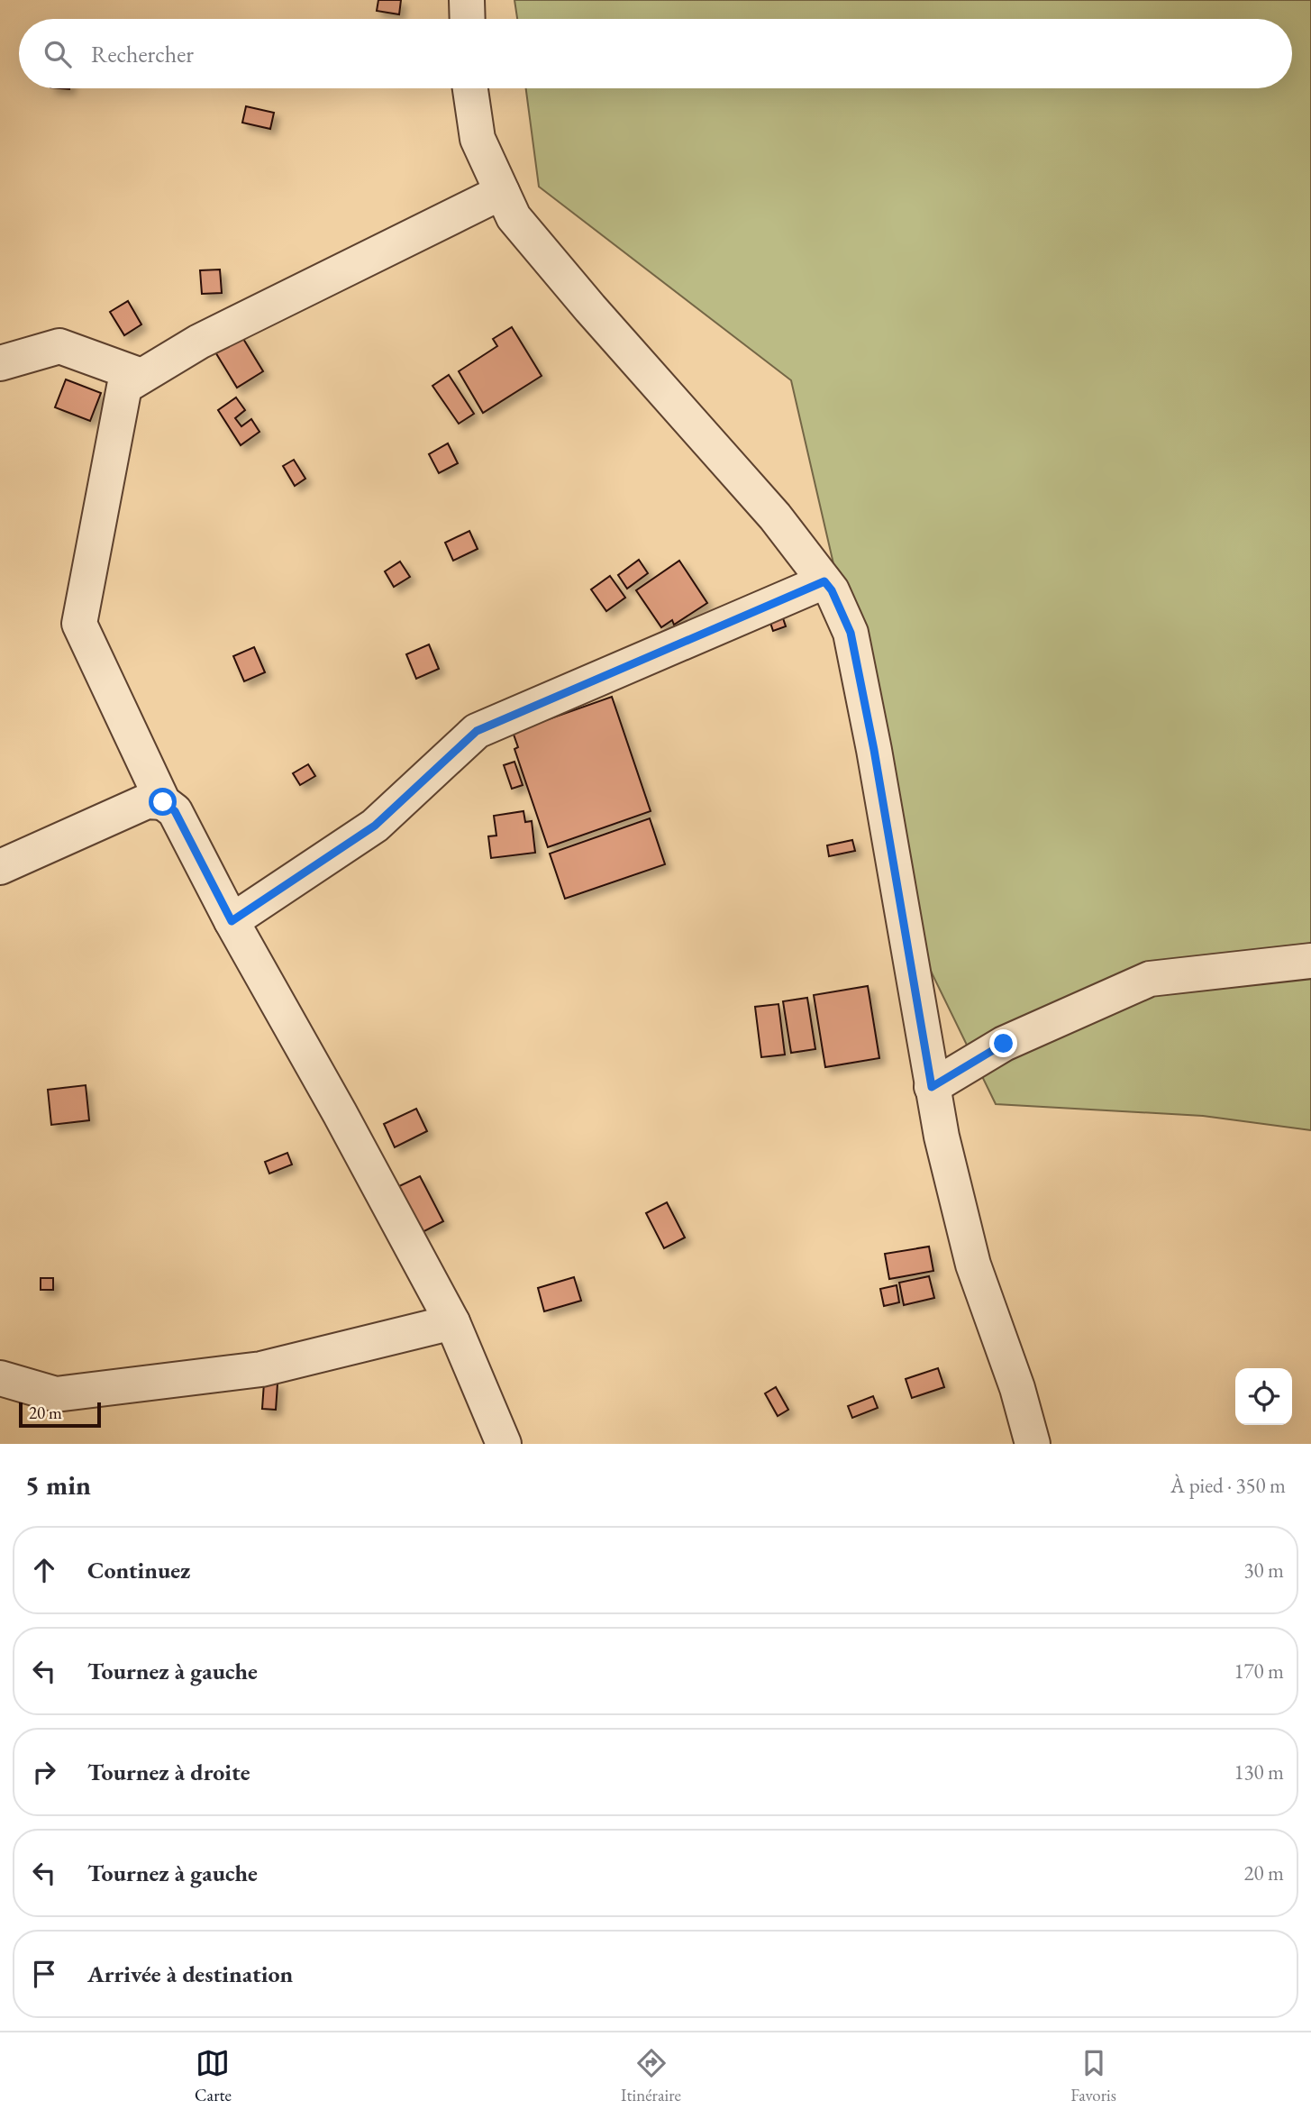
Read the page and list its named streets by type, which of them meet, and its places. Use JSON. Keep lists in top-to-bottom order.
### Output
{
  "scale_bar": "20 m",
  "page": {
    "search": "Rechercher",
    "scale": "20 m",
    "heading": ["5 min", "À pied · 350 m"],
    "list": [
      ["Continuez", "30 m"],
      ["Tournez à gauche", "170 m"],
      ["Tournez à droite", "130 m"],
      ["Tournez à gauche", "20 m"],
      "Arrivée à destination"
    ],
    "nav": ["Carte", "Itinéraire", "Favoris"]
  }
}
